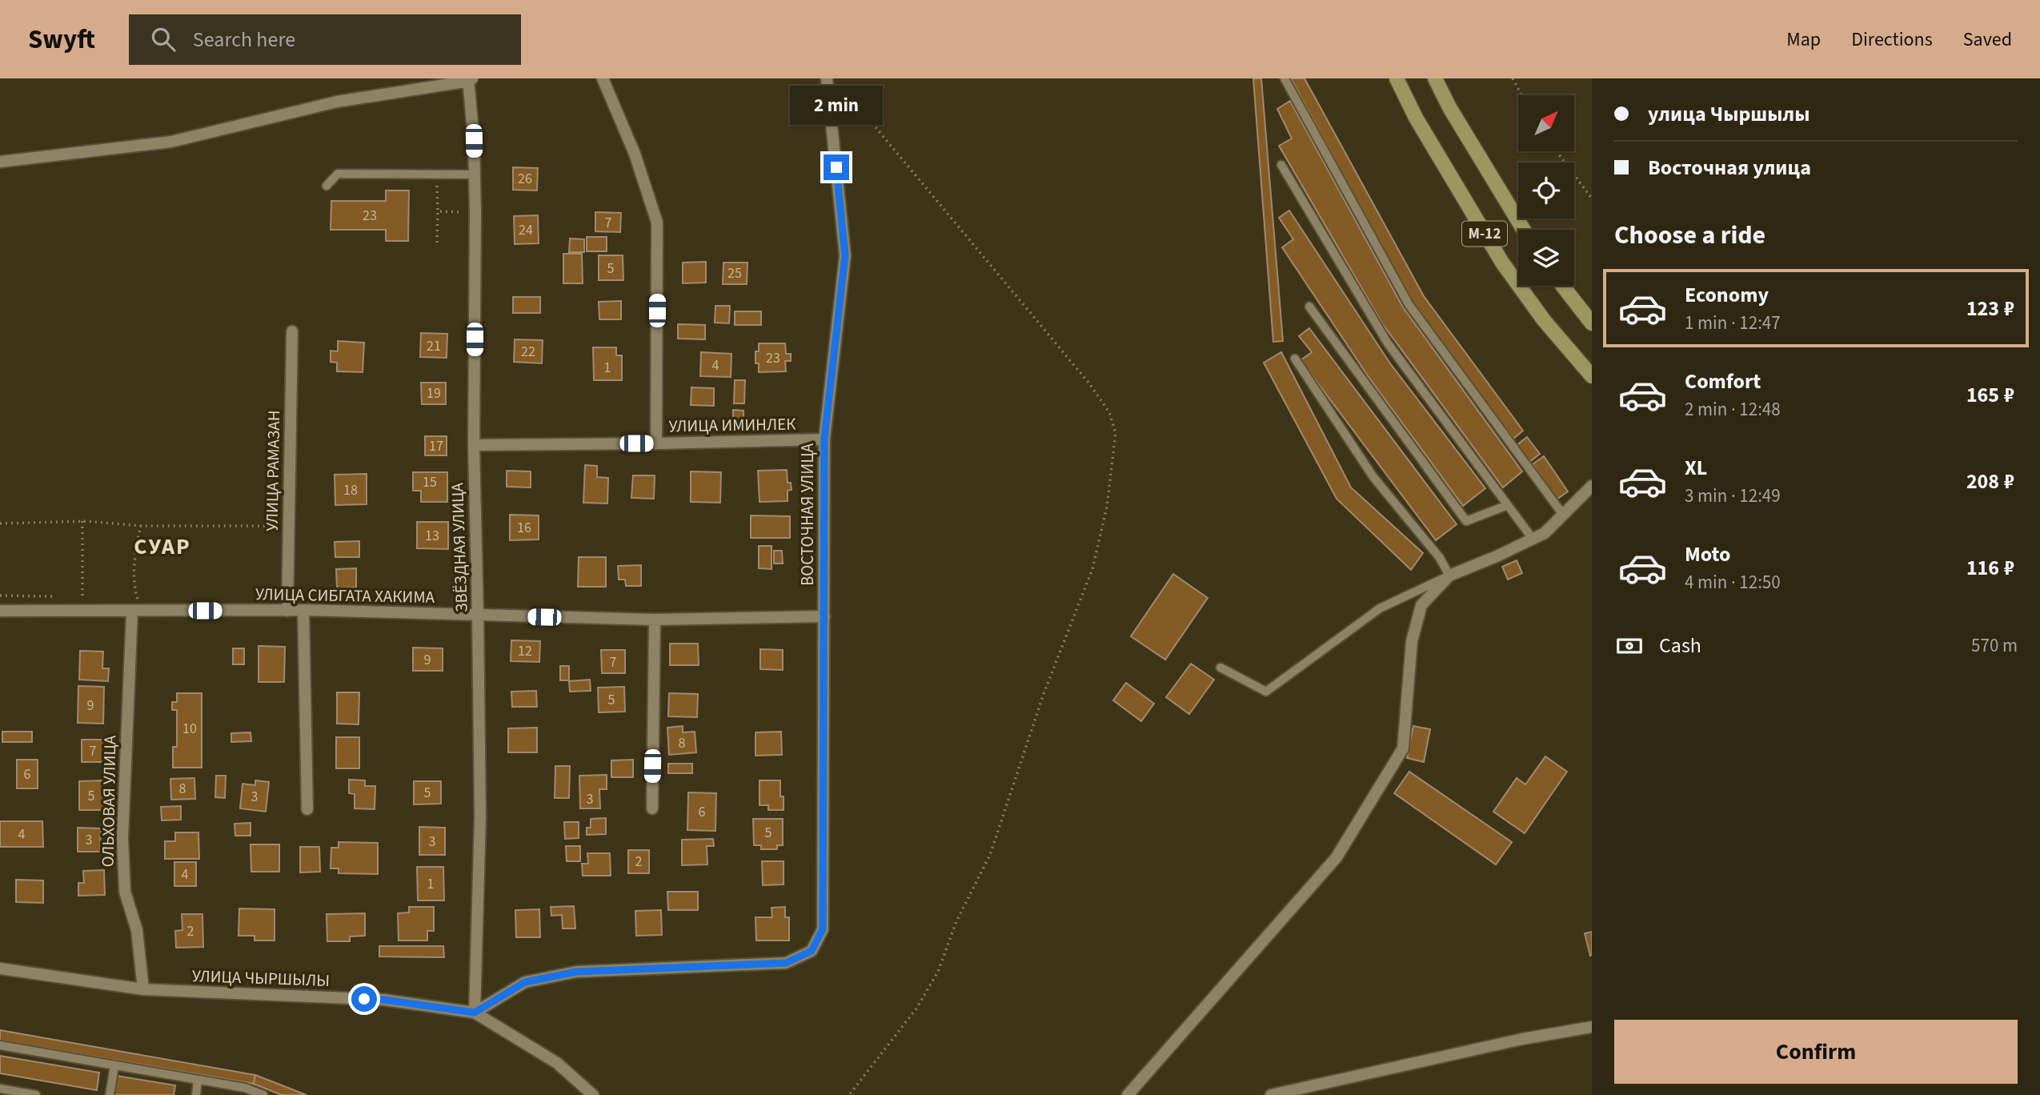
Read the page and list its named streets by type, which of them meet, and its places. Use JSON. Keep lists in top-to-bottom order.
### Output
{
  "streets": {
    "main road": ["М-12"],
    "street": [
      "УЛИЦА ИМИНЛЕК",
      "УЛИЦА РАМАЗАН",
      "ВОСТОЧНАЯ УЛИЦА",
      "ЗВЁЗДНАЯ УЛИЦА",
      "УЛИЦА СИБГАТА ХАКИМА",
      "ОЛЬХОВАЯ УЛИЦА",
      "УЛИЦА ЧЫРШЫЛЫ"
    ]
  },
  "crossings": [
    ["УЛИЦА ИМИНЛЕК", "ВОСТОЧНАЯ УЛИЦА"],
    ["УЛИЦА ИМИНЛЕК", "ЗВЁЗДНАЯ УЛИЦА"],
    ["УЛИЦА РАМАЗАН", "УЛИЦА СИБГАТА ХАКИМА"],
    ["ВОСТОЧНАЯ УЛИЦА", "ЗВЁЗДНАЯ УЛИЦА"],
    ["ВОСТОЧНАЯ УЛИЦА", "УЛИЦА СИБГАТА ХАКИМА"],
    ["ВОСТОЧНАЯ УЛИЦА", "УЛИЦА ЧЫРШЫЛЫ"],
    ["ЗВЁЗДНАЯ УЛИЦА", "УЛИЦА СИБГАТА ХАКИМА"],
    ["ЗВЁЗДНАЯ УЛИЦА", "УЛИЦА ЧЫРШЫЛЫ"],
    ["УЛИЦА СИБГАТА ХАКИМА", "ОЛЬХОВАЯ УЛИЦА"],
    ["ОЛЬХОВАЯ УЛИЦА", "УЛИЦА ЧЫРШЫЛЫ"]
  ],
  "districts": ["СУАР"],
  "house_numbers": [
    "26",
    "23",
    "7",
    "24",
    "5",
    "25",
    "21",
    "22",
    "23",
    "4",
    "1",
    "19",
    "17",
    "15",
    "18",
    "16",
    "13",
    "12",
    "9",
    "7",
    "5",
    "9",
    "10",
    "8",
    "7",
    "6",
    "8",
    "5",
    "5",
    "3",
    "3",
    "6",
    "5",
    "4",
    "3",
    "3",
    "2",
    "4",
    "1",
    "2"
  ],
  "north": "top right",
  "page": {
    "header": "Swyft",
    "search": "Search here",
    "nav": ["Map", "Directions", "Saved"],
    "banner": ["улица Чыршылы", "Восточная улица"],
    "bubble": "2 min",
    "heading": "Choose a ride",
    "list": [
      {
        "name": "Economy",
        "note": "1 min · 12:47",
        "value": "123 ₽"
      },
      {
        "name": "Comfort",
        "note": "2 min · 12:48",
        "value": "165 ₽"
      },
      {
        "name": "XL",
        "note": "3 min · 12:49",
        "value": "208 ₽"
      },
      {
        "name": "Moto",
        "note": "4 min · 12:50",
        "value": "116 ₽"
      }
    ],
    "pay": ["Cash", "570 m"],
    "buttons": "Confirm"
  }
}
